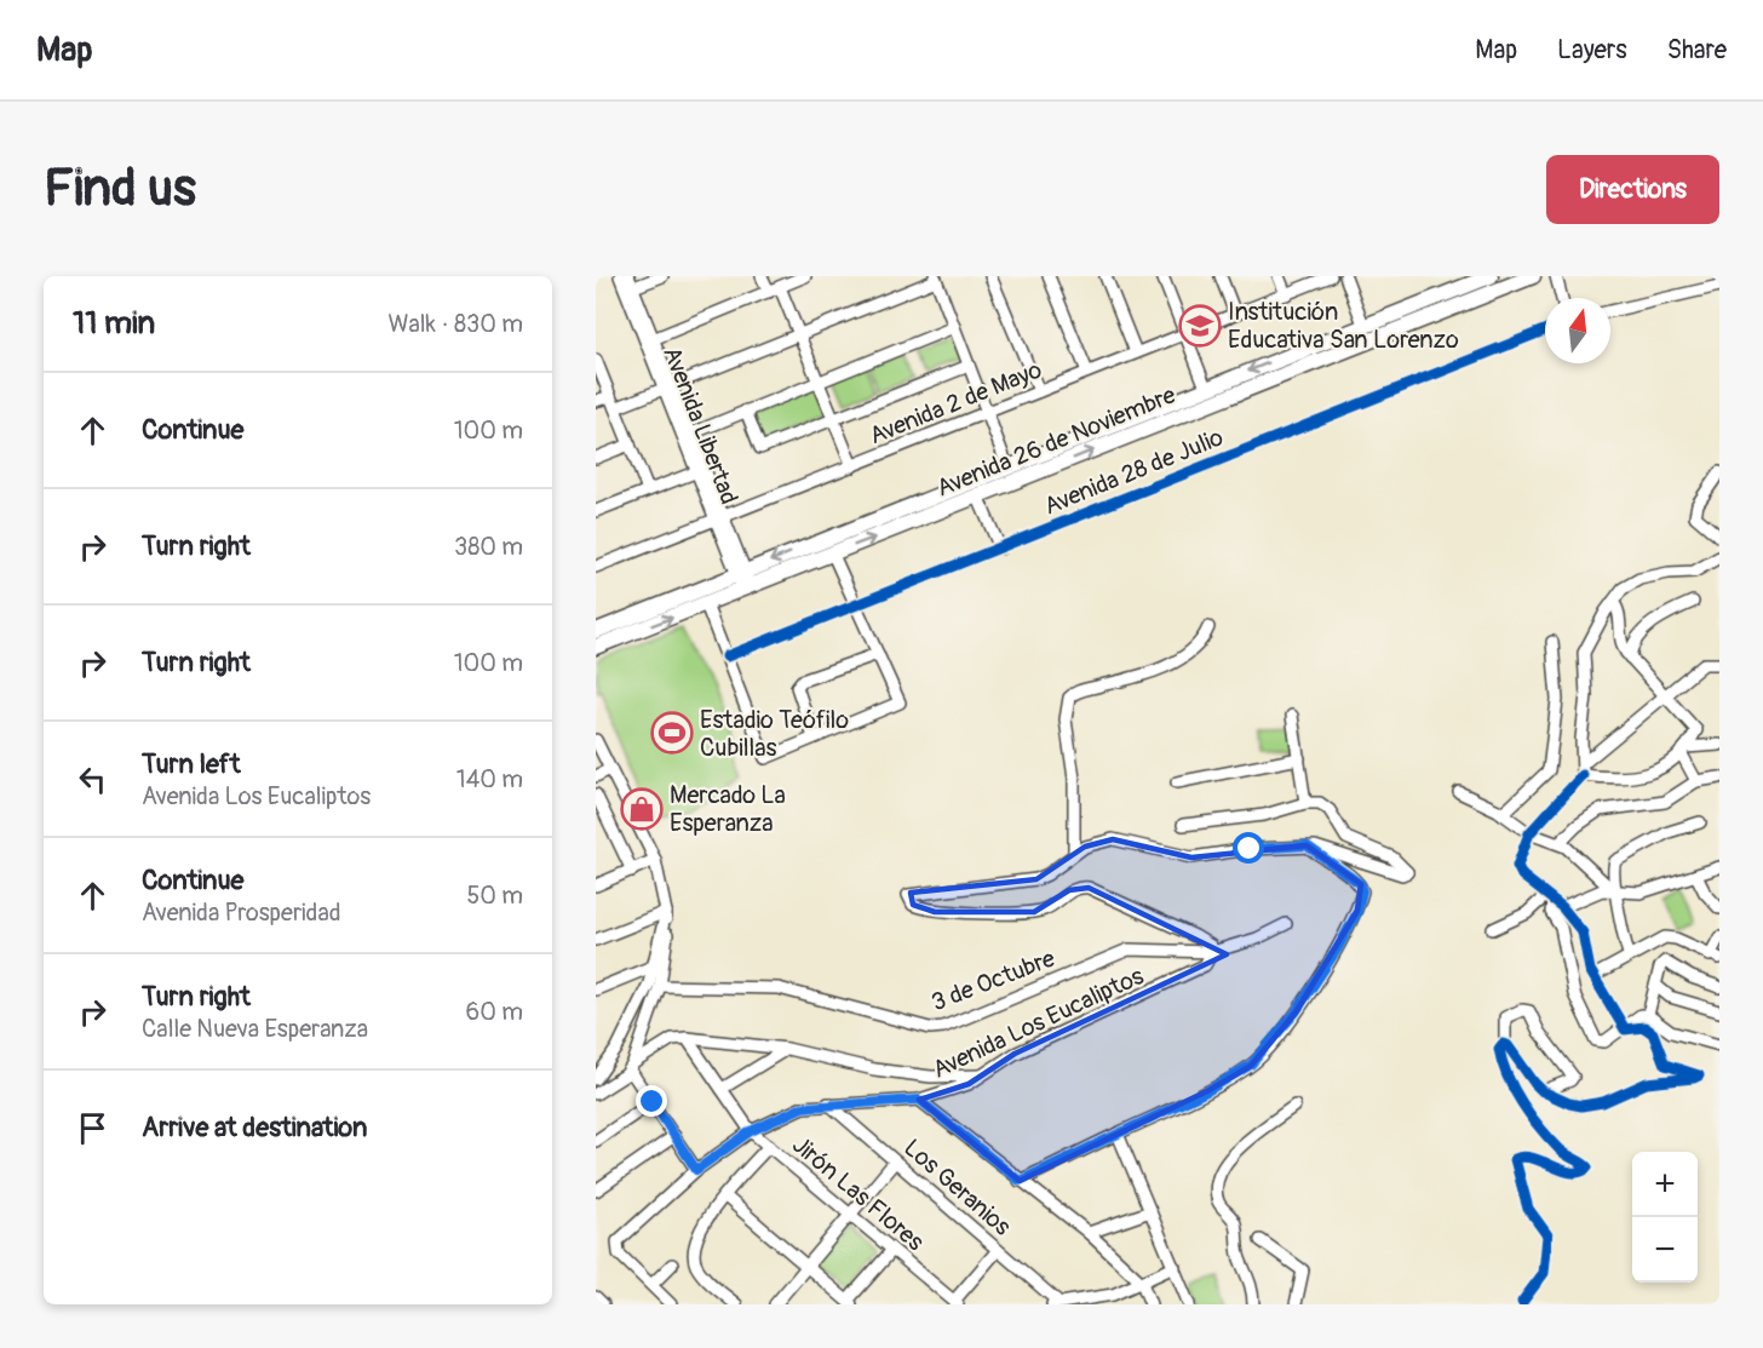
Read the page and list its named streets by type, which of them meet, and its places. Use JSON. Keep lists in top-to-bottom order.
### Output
{
  "streets": {
    "main road": ["Avenida 26 de Noviembre"],
    "street": [
      "Avenida 2 de Mayo",
      "Avenida Libertad",
      "Avenida 28 de Julio",
      "3 de Octubre",
      "Avenida Los Eucaliptos",
      "Los Geranios",
      "Jirón Las Flores"
    ]
  },
  "crossings": [
    ["Avenida 2 de Mayo", "Avenida Libertad"],
    ["Avenida Libertad", "Avenida 26 de Noviembre"],
    ["3 de Octubre", "Avenida Los Eucaliptos"],
    ["Avenida Los Eucaliptos", "Los Geranios"],
    ["Avenida Los Eucaliptos", "Jirón Las Flores"]
  ],
  "places": {
    "school or university": ["Institución Educativa San Lorenzo"],
    "sports": ["Estadio Teófilo Cubillas"],
    "shop": ["Mercado La Esperanza"]
  },
  "north": "top",
  "page": {
    "header": "Map",
    "nav": ["Map", "Layers", "Share"],
    "buttons": "Directions",
    "title": "Find us",
    "heading": ["11 min", "Walk · 830 m"],
    "list": [
      ["Continue", "100 m"],
      ["Turn right", "380 m"],
      ["Turn right", "100 m"],
      ["Turn left", "Avenida Los Eucaliptos", "140 m"],
      ["Continue", "Avenida Prosperidad", "50 m"],
      ["Turn right", "Calle Nueva Esperanza", "60 m"],
      "Arrive at destination"
    ],
    "map_buttons": ["+", "−"]
  }
}
